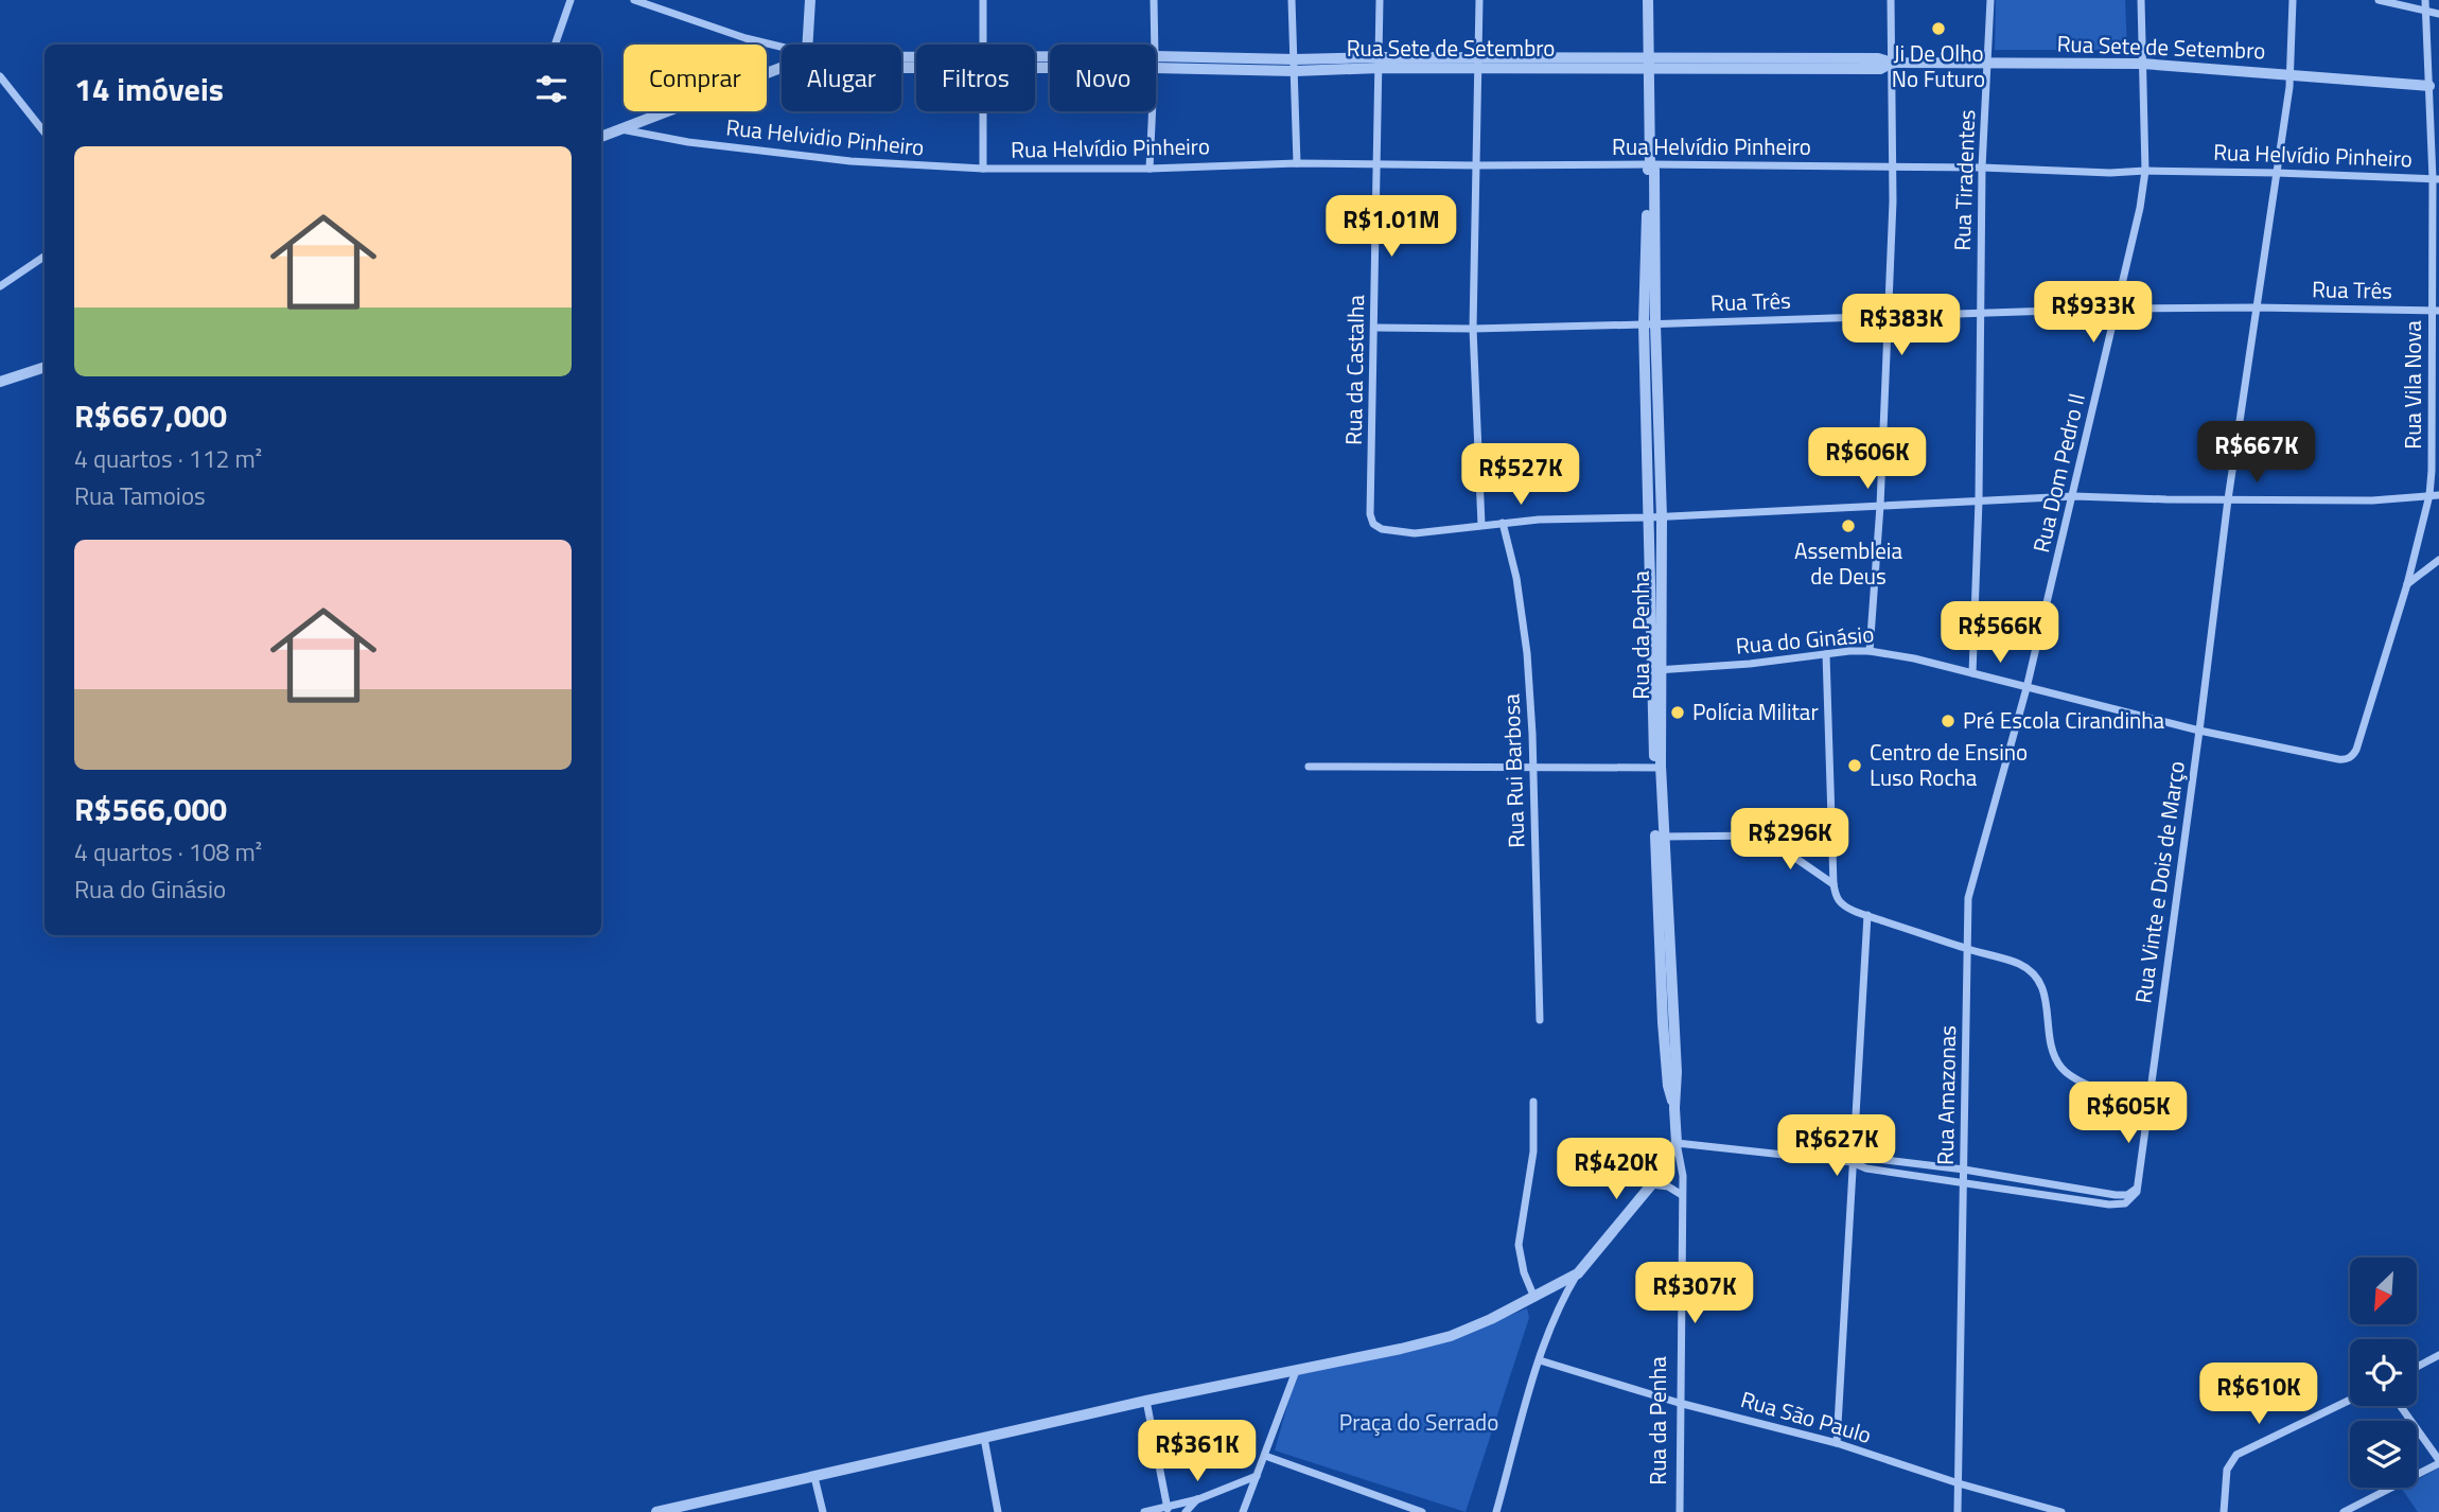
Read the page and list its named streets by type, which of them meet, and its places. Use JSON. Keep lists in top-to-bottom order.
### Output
{
  "streets": {
    "street": [
      "Rua Sete de Setembro",
      "Rua Helvidio Pinheiro",
      "Rua Helvídio Pinheiro",
      "Rua Tiradentes",
      "Rua Três",
      "Rua da Castalha",
      "Rua Vila Nova",
      "Rua Dom Pedro II",
      "Rua da Penha",
      "Rua do Ginásio",
      "Rua Rui Barbosa",
      "Rua Vinte e Dois de Março",
      "Rua Amazonas",
      "Rua São Paulo"
    ]
  },
  "crossings": [
    ["Rua Sete de Setembro", "Rua Tiradentes"],
    ["Rua Sete de Setembro", "Rua da Castalha"],
    ["Rua Sete de Setembro", "Rua Vila Nova"],
    ["Rua Sete de Setembro", "Rua Dom Pedro II"],
    ["Rua Sete de Setembro", "Rua da Penha"],
    ["Rua Sete de Setembro", "Rua Vinte e Dois de Março"],
    ["Rua Helvidio Pinheiro", "Rua Helvídio Pinheiro"],
    ["Rua Helvídio Pinheiro", "Rua Tiradentes"],
    ["Rua Helvídio Pinheiro", "Rua da Castalha"],
    ["Rua Helvídio Pinheiro", "Rua Vila Nova"],
    ["Rua Helvídio Pinheiro", "Rua Dom Pedro II"],
    ["Rua Helvídio Pinheiro", "Rua da Penha"],
    ["Rua Helvídio Pinheiro", "Rua Vinte e Dois de Março"],
    ["Rua Tiradentes", "Rua Três"],
    ["Rua Tiradentes", "Rua do Ginásio"],
    ["Rua Três", "Rua da Castalha"],
    ["Rua Três", "Rua Vila Nova"],
    ["Rua Três", "Rua Dom Pedro II"],
    ["Rua Três", "Rua da Penha"],
    ["Rua Três", "Rua Vinte e Dois de Março"],
    ["Rua Vila Nova", "Rua do Ginásio"],
    ["Rua Dom Pedro II", "Rua do Ginásio"],
    ["Rua Dom Pedro II", "Rua Amazonas"],
    ["Rua da Penha", "Rua do Ginásio"],
    ["Rua da Penha", "Rua São Paulo"],
    ["Rua do Ginásio", "Rua Vinte e Dois de Março"],
    ["Rua do Ginásio", "Rua Amazonas"],
    ["Rua Amazonas", "Rua São Paulo"]
  ],
  "parks": ["Praça do Serrado"],
  "places": [
    "Ji De Olho No Futuro",
    "Assembleia de Deus",
    "Polícia Militar",
    "Pré Escola Cirandinha",
    "Centro de Ensino Luso Rocha"
  ],
  "north": "bottom left",
  "page": {
    "chip": [
      "Comprar",
      "Alugar",
      "Filtros",
      "Novo"
    ],
    "heading": "14 imóveis",
    "list": [
      {
        "name": "R$667,000",
        "note": "4 quartos · 112 m² · Rua Tamoios"
      },
      {
        "name": "R$566,000",
        "note": "4 quartos · 108 m² · Rua do Ginásio"
      }
    ],
    "price": [
      "R$1.01M",
      "R$933K",
      "R$383K",
      "R$667K",
      "R$606K",
      "R$527K",
      "R$566K",
      "R$296K",
      "R$605K",
      "R$627K",
      "R$420K",
      "R$307K",
      "R$610K",
      "R$361K"
    ]
  }
}
